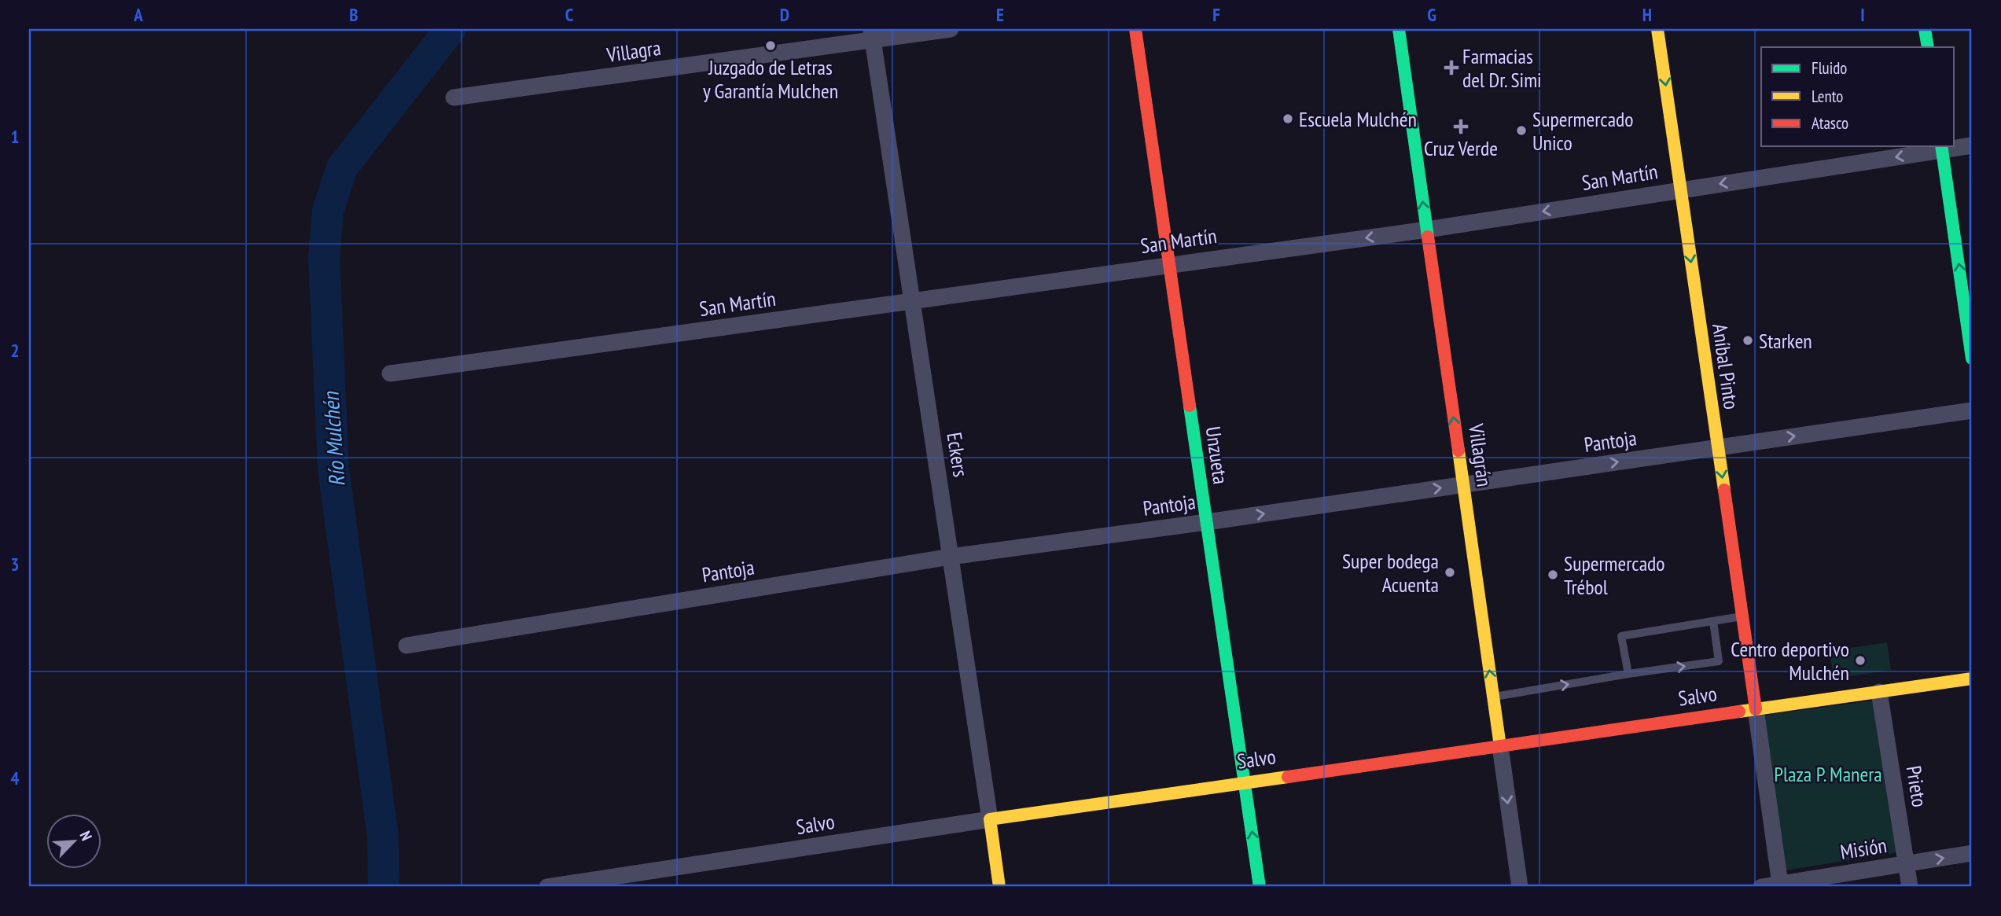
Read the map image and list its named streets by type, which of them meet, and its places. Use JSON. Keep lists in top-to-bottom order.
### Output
{
  "streets": {
    "main road": [
      "Aníbal Pinto",
      "Eckers",
      "Unzueta",
      "Villagrán",
      "Salvo"
    ],
    "street": [
      "Villagra",
      "San Martín",
      "Pantoja",
      "Prieto",
      "Misión"
    ]
  },
  "crossings": [
    ["Villagra", "Eckers"],
    ["San Martín", "Aníbal Pinto"],
    ["San Martín", "Eckers"],
    ["San Martín", "Unzueta"],
    ["San Martín", "Villagrán"],
    ["Aníbal Pinto", "Pantoja"],
    ["Aníbal Pinto", "Salvo"],
    ["Pantoja", "Eckers"],
    ["Pantoja", "Unzueta"],
    ["Pantoja", "Villagrán"],
    ["Eckers", "Salvo"],
    ["Unzueta", "Salvo"],
    ["Villagrán", "Salvo"],
    ["Salvo", "Prieto"],
    ["Prieto", "Misión"]
  ],
  "one_way": ["San Martín", "Aníbal Pinto", "Pantoja"],
  "water": ["Río Mulchén"],
  "parks": ["Plaza P. Manera"],
  "places": {
    "other": [
      "Juzgado de Letras y Garantía Mulchen",
      "Escuela Mulchén",
      "Supermercado Unico",
      "Starken",
      "Super bodega Acuenta",
      "Supermercado Trébol",
      "Centro deportivo Mulchén"
    ],
    "health": ["Farmacias del Dr. Simi", "Cruz Verde"]
  },
  "legend": ["Fluido", "Lento", "Atasco"],
  "north": "top right",
  "grid": {
    "columns": [
      "A",
      "B",
      "C",
      "D",
      "E",
      "F",
      "G",
      "H",
      "I"
    ],
    "rows": [
      "1",
      "2",
      "3",
      "4"
    ]
  }
}
